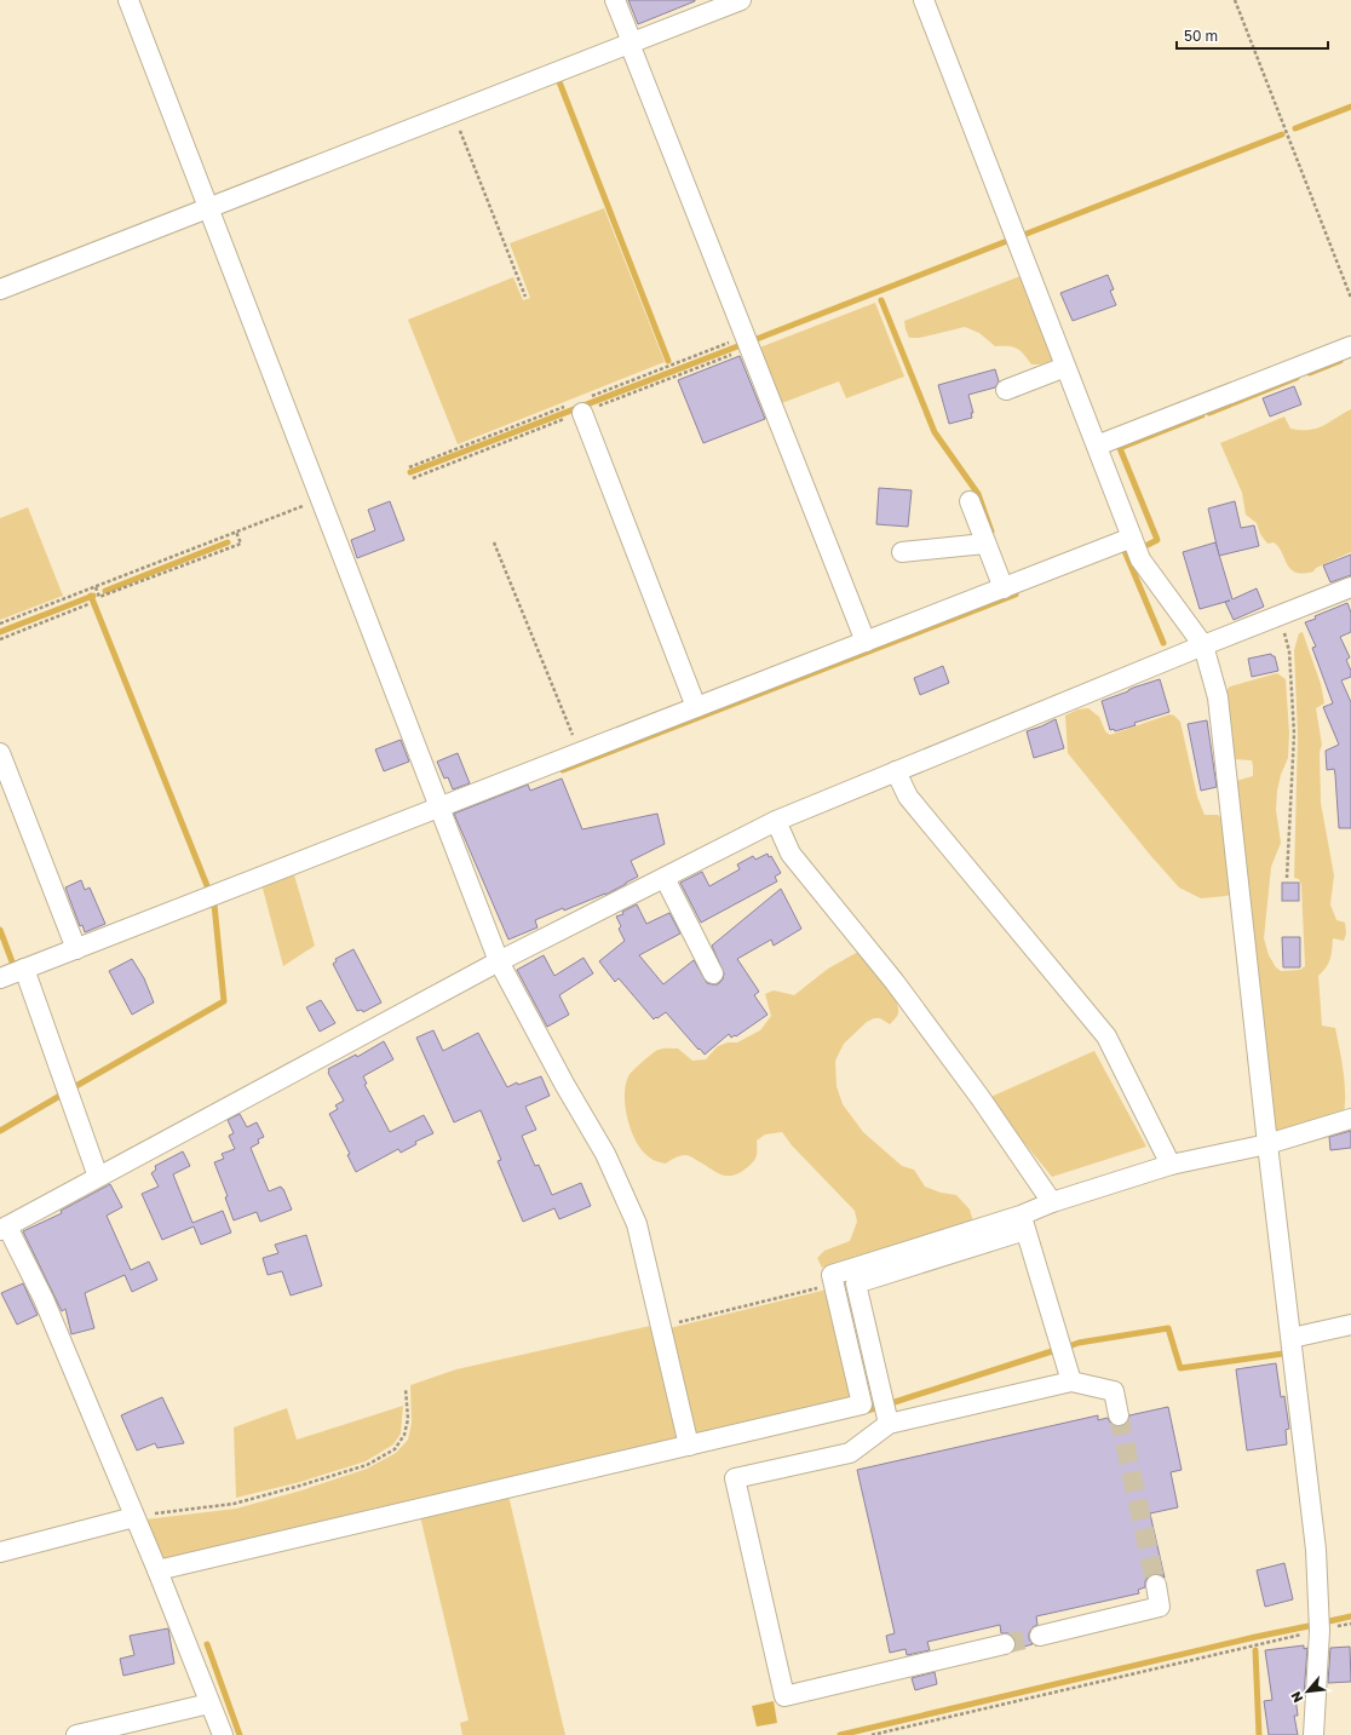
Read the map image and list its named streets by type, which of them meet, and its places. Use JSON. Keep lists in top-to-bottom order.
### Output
{
  "scale_bar": "50 m",
  "north": "bottom left"
}
